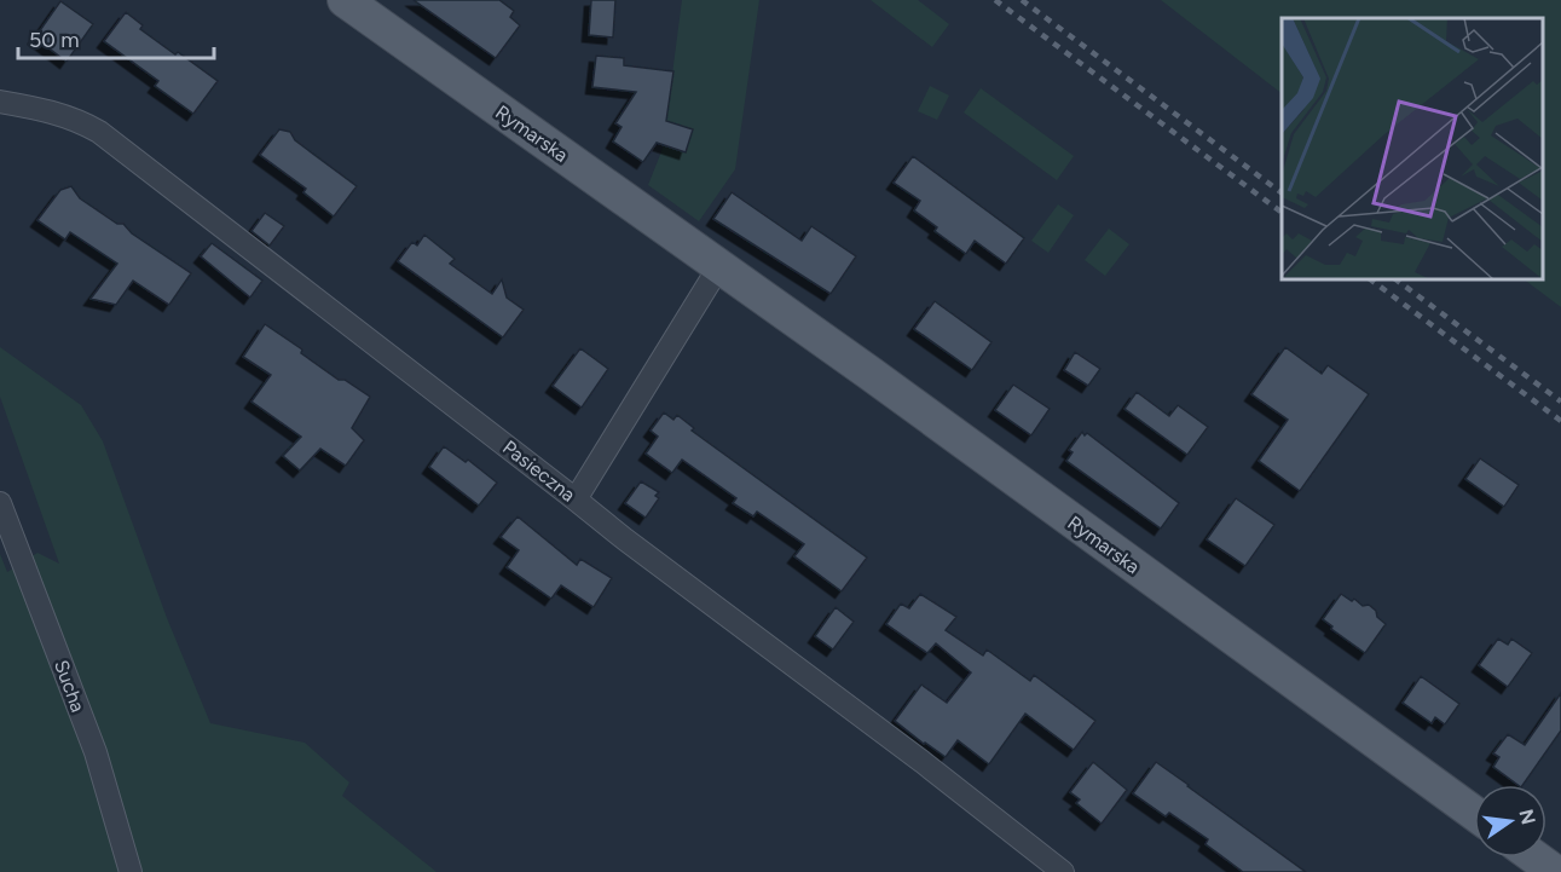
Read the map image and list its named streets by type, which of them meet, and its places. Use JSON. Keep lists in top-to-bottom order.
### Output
{
  "streets": {
    "main road": ["Rymarska"],
    "street": ["Pasieczna", "Sucha"]
  },
  "scale_bar": "50 m",
  "north": "right"
}
